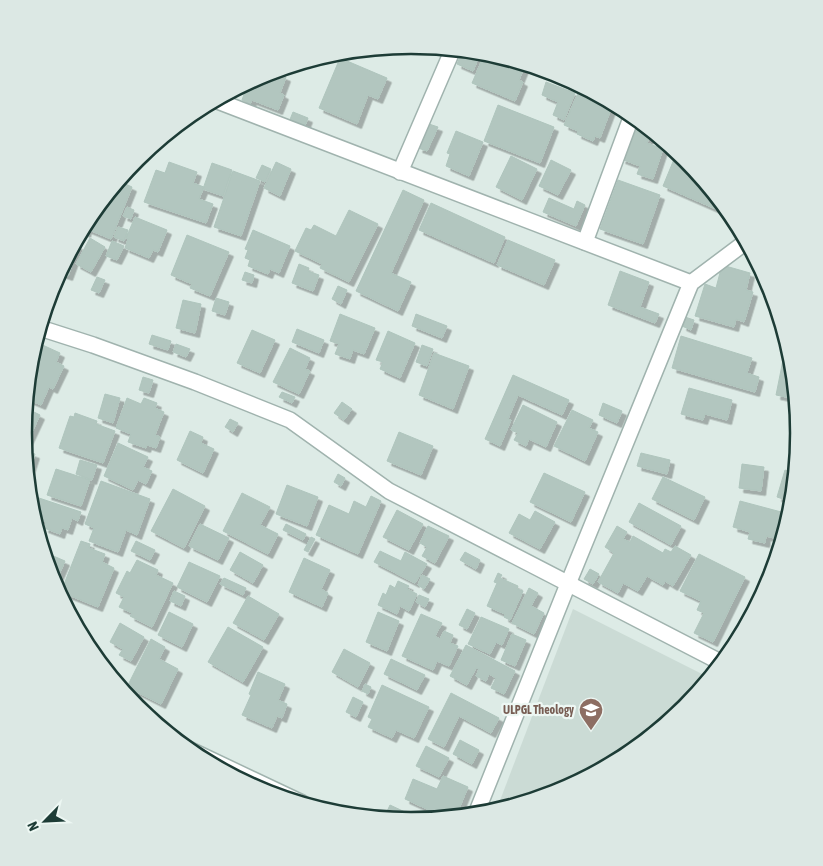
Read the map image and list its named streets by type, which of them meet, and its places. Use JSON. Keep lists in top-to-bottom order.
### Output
{
  "places": {
    "school or university": ["ULPGL Theology"]
  },
  "north": "bottom left"
}
